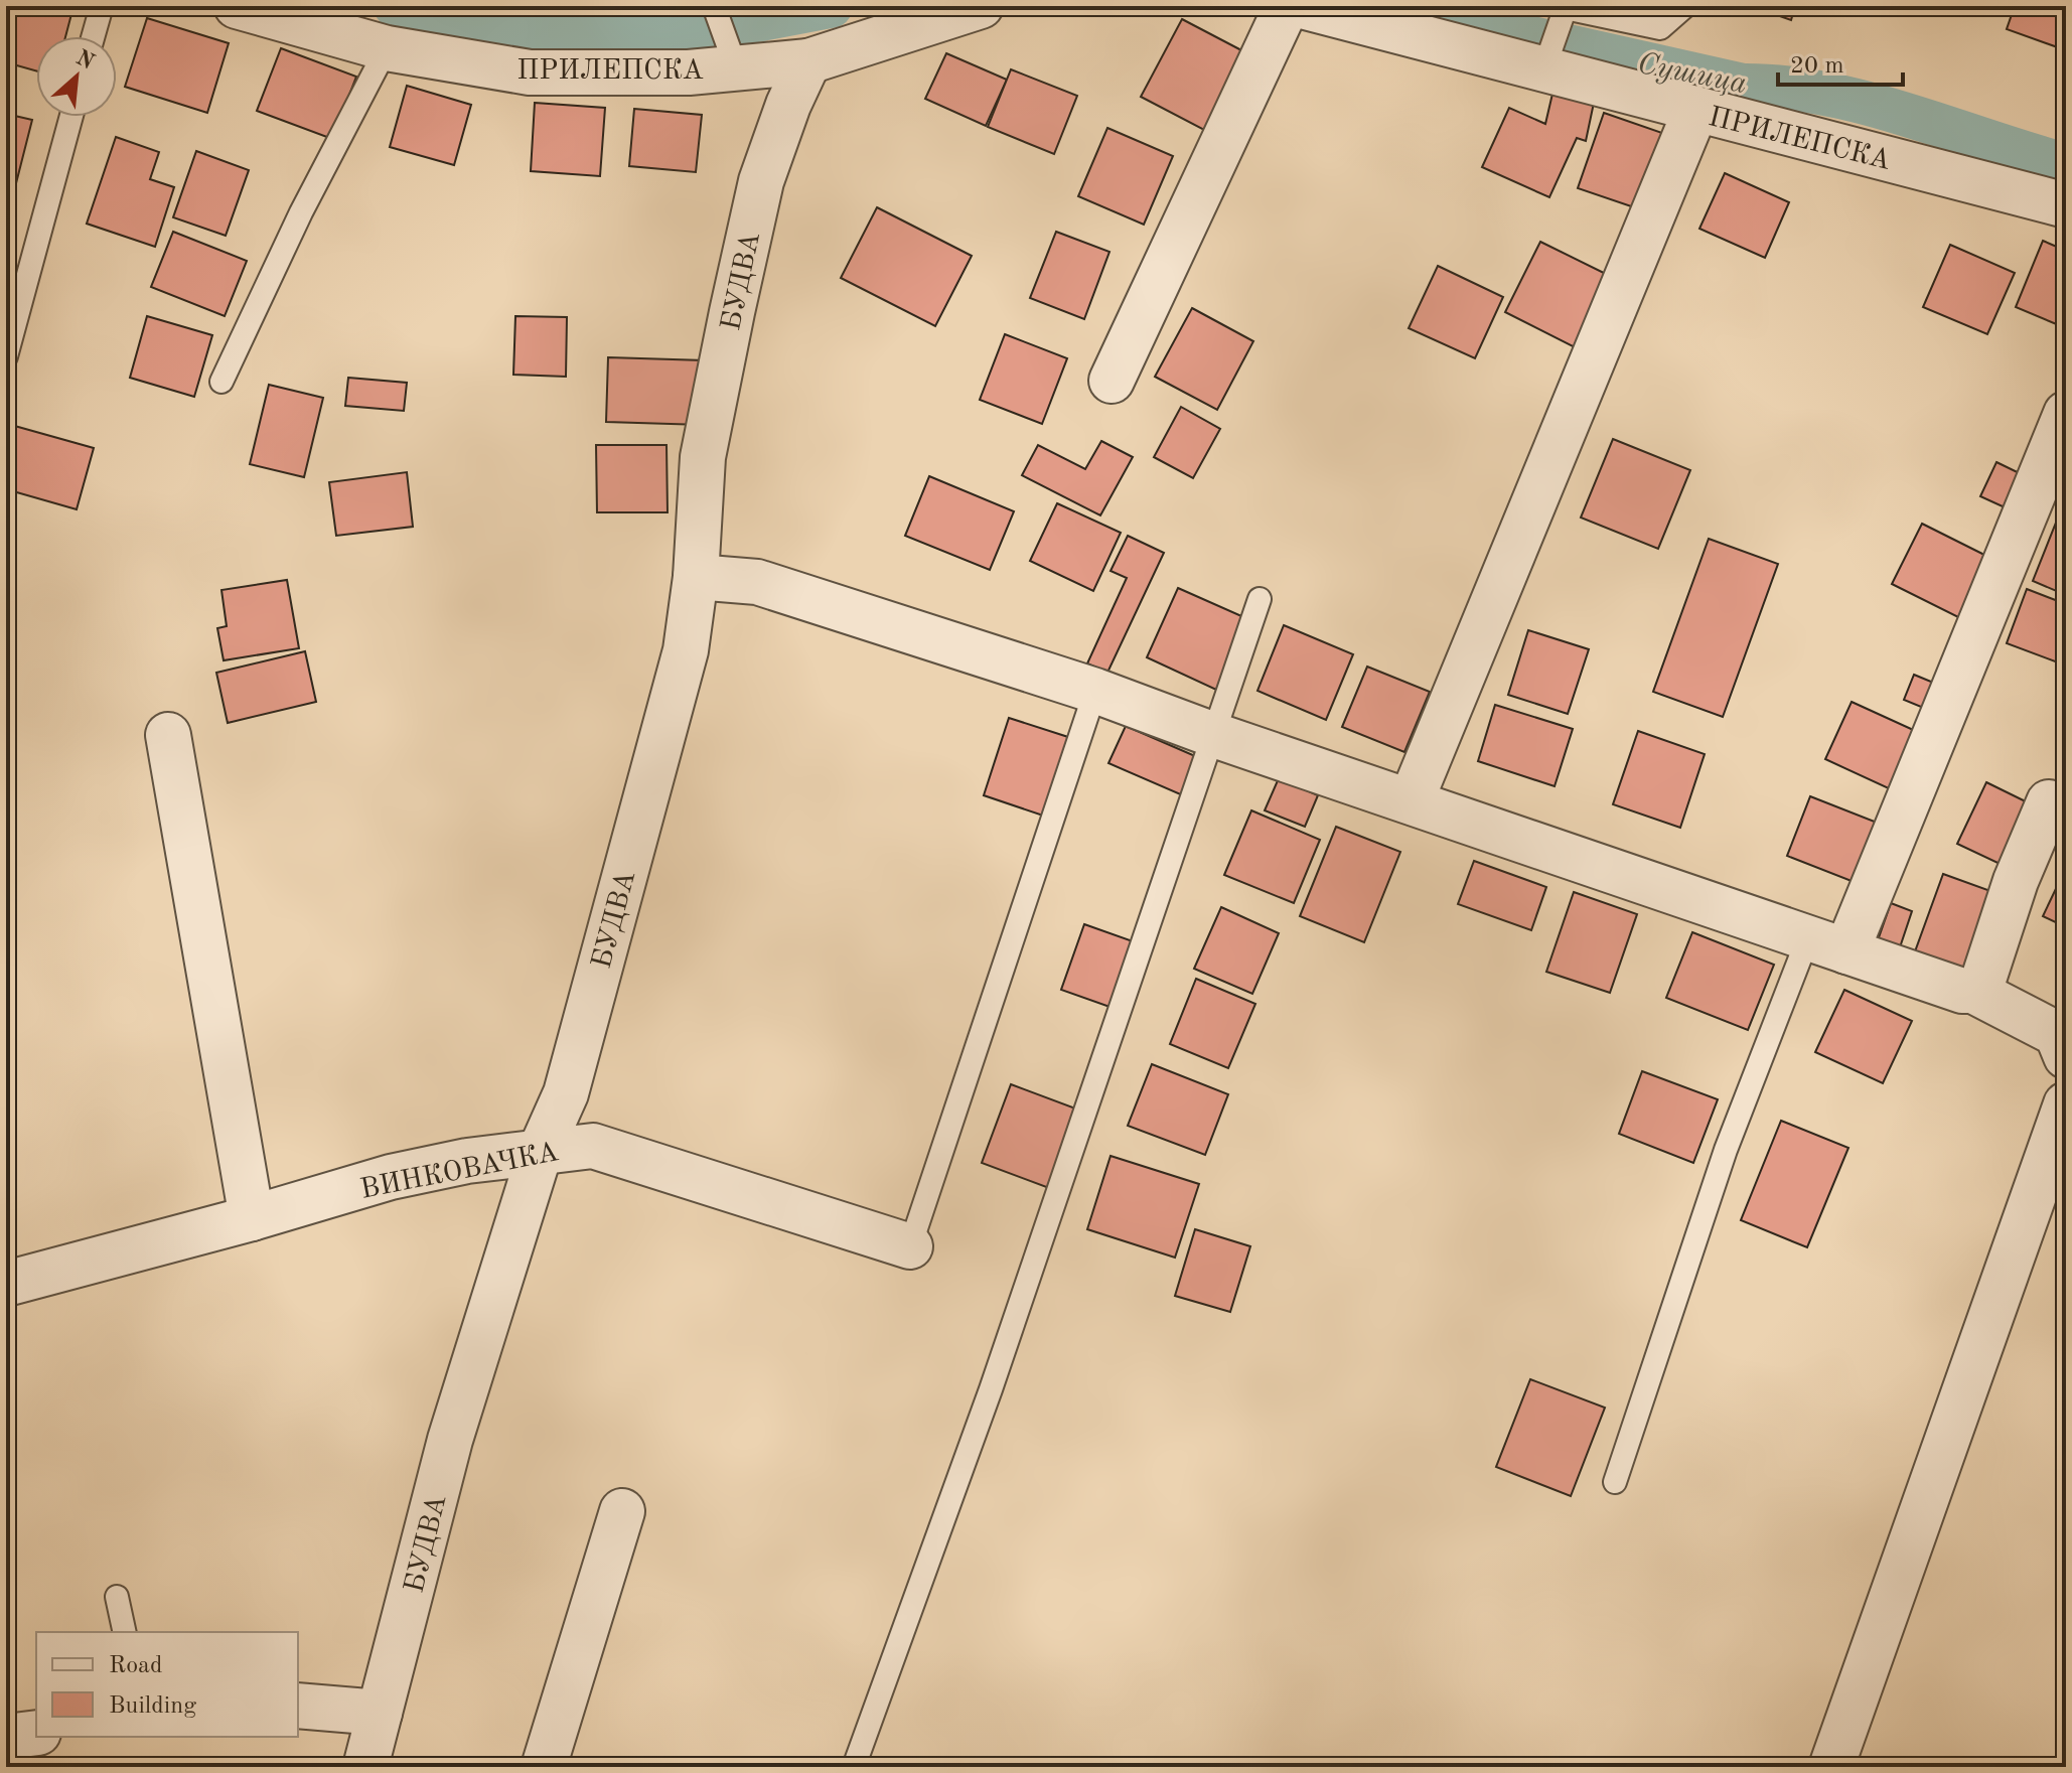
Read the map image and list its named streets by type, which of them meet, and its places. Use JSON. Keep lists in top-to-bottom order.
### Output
{
  "streets": {
    "street": ["ПРИЛЕПСКА", "БУДВА", "ВИНКОВАЧКА"]
  },
  "crossings": [
    ["ПРИЛЕПСКА", "БУДВА"],
    ["БУДВА", "ВИНКОВАЧКА"]
  ],
  "water": ["Сушица"],
  "legend": ["Road", "Building"],
  "scale_bar": "20 m",
  "north": "top right"
}
